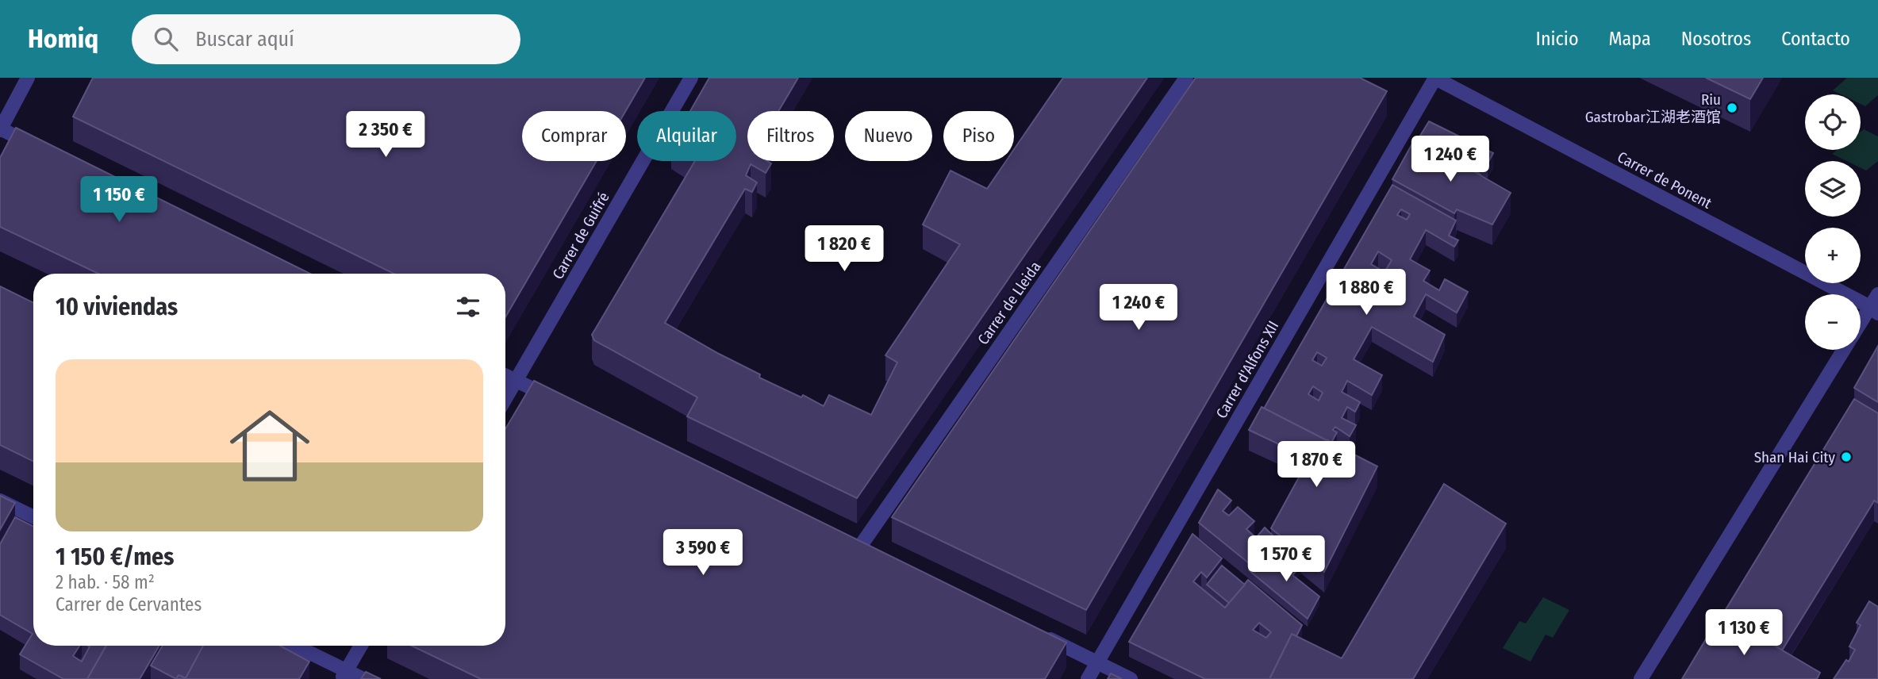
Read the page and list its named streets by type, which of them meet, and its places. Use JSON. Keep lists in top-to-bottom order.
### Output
{
  "streets": {
    "street": [
      "Carrer de Ponent",
      "Carrer de Guifré",
      "Carrer de Lleida",
      "Carrer d'Alfons XII"
    ]
  },
  "crossings": [
    ["Carrer de Ponent", "Carrer d'Alfons XII"]
  ],
  "places": ["Riu Gastrobar江湖老酒馆", "Shan Hai City"],
  "page": {
    "header": "Homiq",
    "search": "Buscar aquí",
    "nav": [
      "Inicio",
      "Mapa",
      "Nosotros",
      "Contacto"
    ],
    "map_buttons": ["+", "−"],
    "price": [
      "2 350 €",
      "1 240 €",
      "1 150 €",
      "1 820 €",
      "1 880 €",
      "1 240 €",
      "1 870 €",
      "3 590 €",
      "1 570 €",
      "1 130 €"
    ],
    "chip": [
      "Comprar",
      "Alquilar",
      "Filtros",
      "Nuevo",
      "Piso"
    ],
    "heading": "10 viviendas",
    "list": [
      {
        "name": "1 150 €/mes",
        "note": "2 hab. · 58 m² · Carrer de Cervantes"
      }
    ]
  }
}
